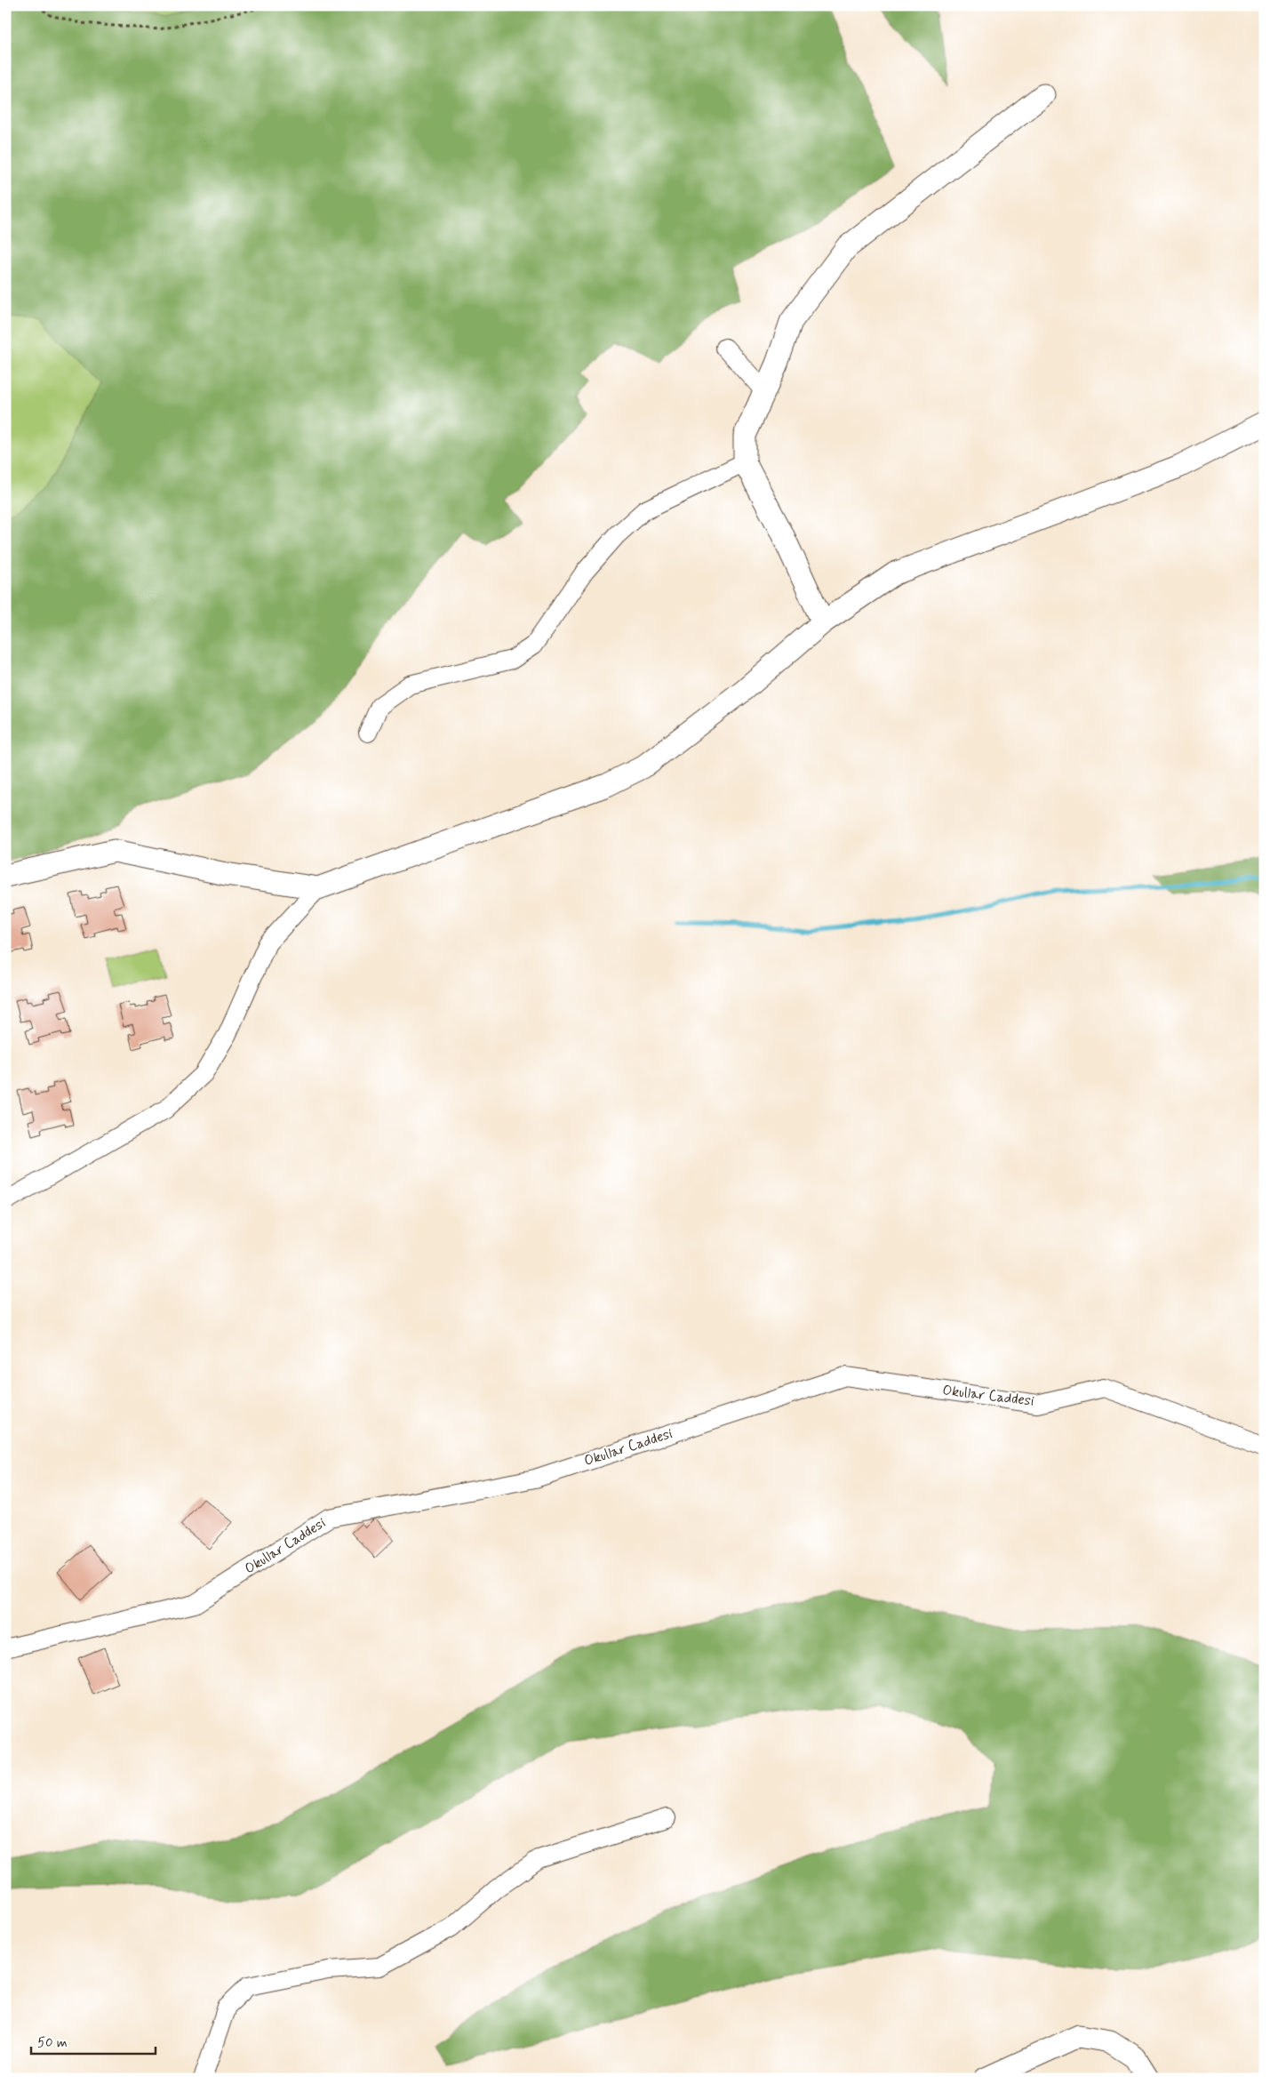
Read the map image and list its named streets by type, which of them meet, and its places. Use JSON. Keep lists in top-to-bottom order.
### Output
{
  "streets": {
    "street": ["Okullar Caddesi"]
  },
  "scale_bar": "50 m"
}
